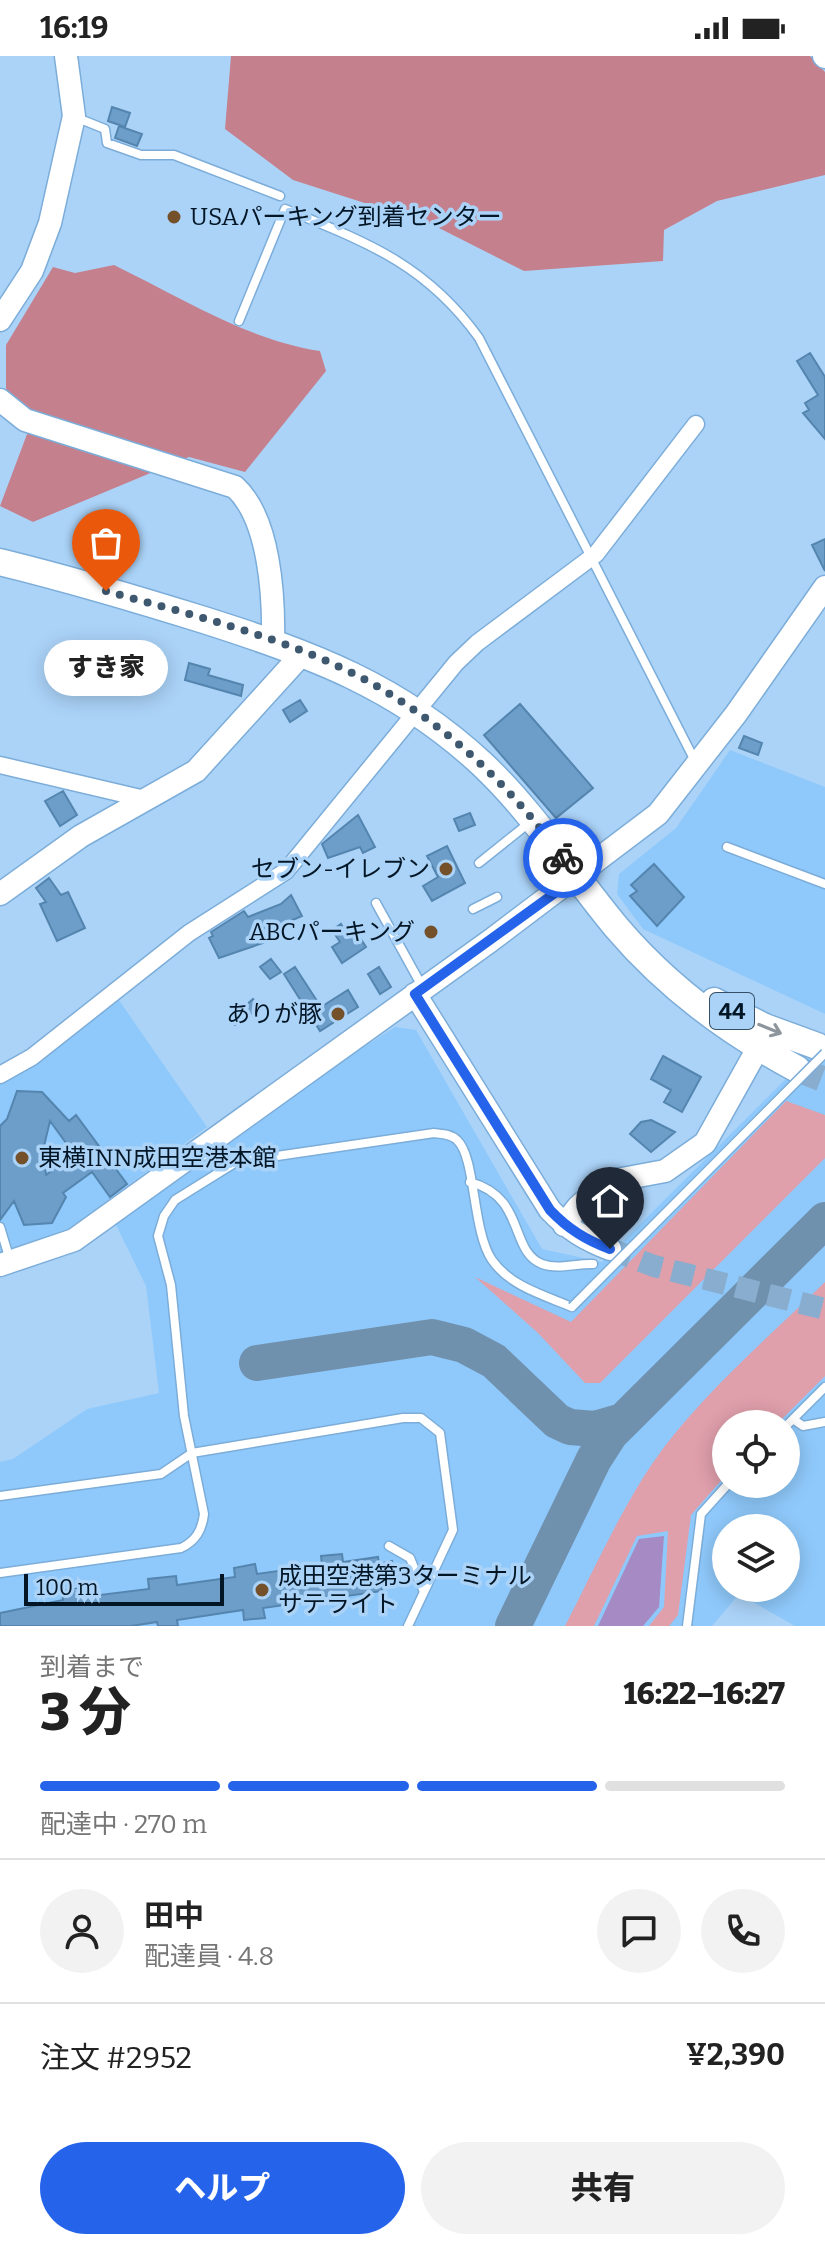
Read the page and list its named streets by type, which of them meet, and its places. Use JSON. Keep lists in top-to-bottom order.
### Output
{
  "streets": {
    "main road": ["44"]
  },
  "places": [
    "USAパーキング到着センター",
    "すき家",
    "セブン-イレブン",
    "ABCパーキング",
    "ありが豚",
    "東横INN成田空港本館",
    "成田空港第3ターミナル サテライト"
  ],
  "scale_bar": "100 m",
  "page": {
    "status": "16:19",
    "bubble": "すき家",
    "scale": "100 m",
    "heading": ["3 分", "到着まで", "16:22–16:27"],
    "panel": [
      "田中",
      "配達員 · 4.8",
      "注文 #2952",
      "¥2,390"
    ],
    "bar": "配達中 · 270 m",
    "buttons": ["ヘルプ", "共有"]
  }
}
